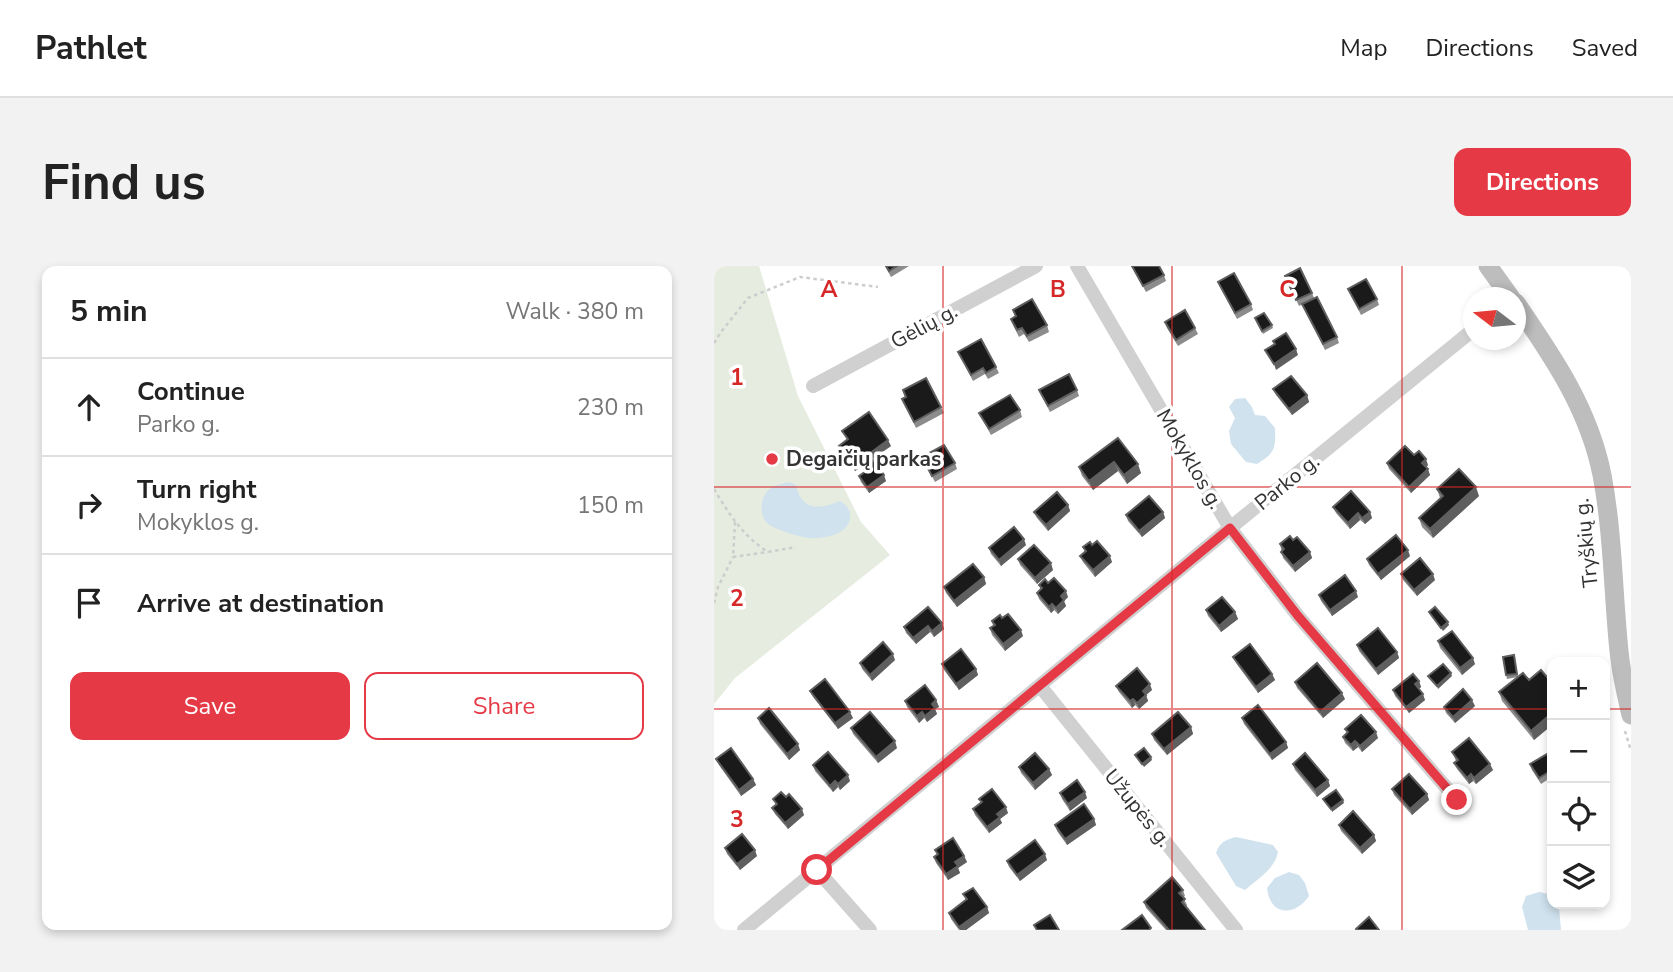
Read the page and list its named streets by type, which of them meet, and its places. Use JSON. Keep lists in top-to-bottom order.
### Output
{
  "streets": {
    "main road": ["Tryškių g."],
    "street": [
      "Gėlių g.",
      "Mokyklos g.",
      "Parko g.",
      "Užupės g."
    ]
  },
  "crossings": [
    ["Mokyklos g.", "Parko g."],
    ["Parko g.", "Užupės g."]
  ],
  "places": ["Degaičių parkas"],
  "north": "left",
  "page": {
    "header": "Pathlet",
    "nav": ["Map", "Directions", "Saved"],
    "buttons": [
      "Directions",
      ["Save", "Share"]
    ],
    "title": "Find us",
    "heading": ["5 min", "Walk · 380 m"],
    "list": [
      ["Continue", "Parko g.", "230 m"],
      ["Turn right", "Mokyklos g.", "150 m"],
      "Arrive at destination"
    ],
    "map_buttons": ["+", "−"]
  },
  "grid": {
    "columns": ["A", "B", "C"],
    "rows": ["1", "2", "3"]
  }
}
